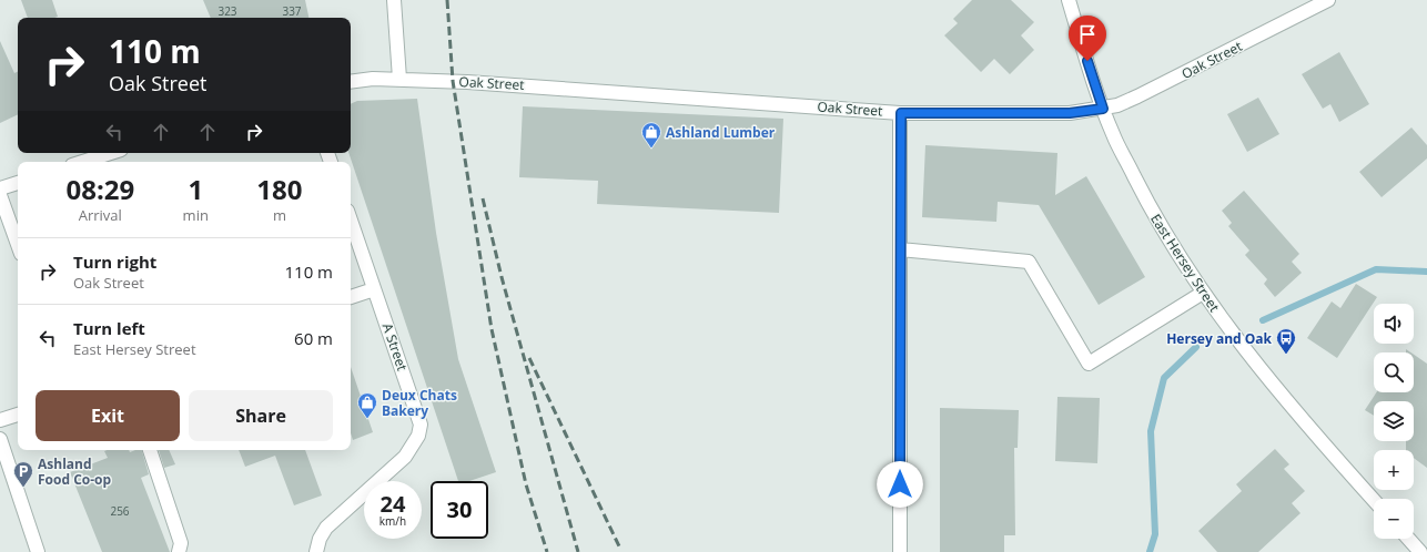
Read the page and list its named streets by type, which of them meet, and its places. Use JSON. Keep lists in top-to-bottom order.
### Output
{
  "streets": {
    "street": ["Oak Street", "East Hersey Street", "A Street"]
  },
  "crossings": [
    ["Oak Street", "East Hersey Street"]
  ],
  "places": {
    "shop": ["Ashland Lumber", "Deux Chats Bakery"],
    "bus stop": ["Hersey and Oak"],
    "parking": ["Ashland Food Co-op"]
  },
  "house_numbers": ["323", "337", "256"],
  "page": {
    "turn": ["110 m", "Oak Street"],
    "eta": [
      "08:29",
      "Arrival",
      "1",
      "min",
      "180",
      "m"
    ],
    "list": [
      {
        "name": "Turn right",
        "note": "Oak Street",
        "value": "110 m"
      },
      {
        "name": "Turn left",
        "note": "East Hersey Street",
        "value": "60 m"
      }
    ],
    "map_buttons": ["+", "−"],
    "buttons": ["Exit", "Share"],
    "speed": "24 km/h",
    "limit": "30"
  }
}
